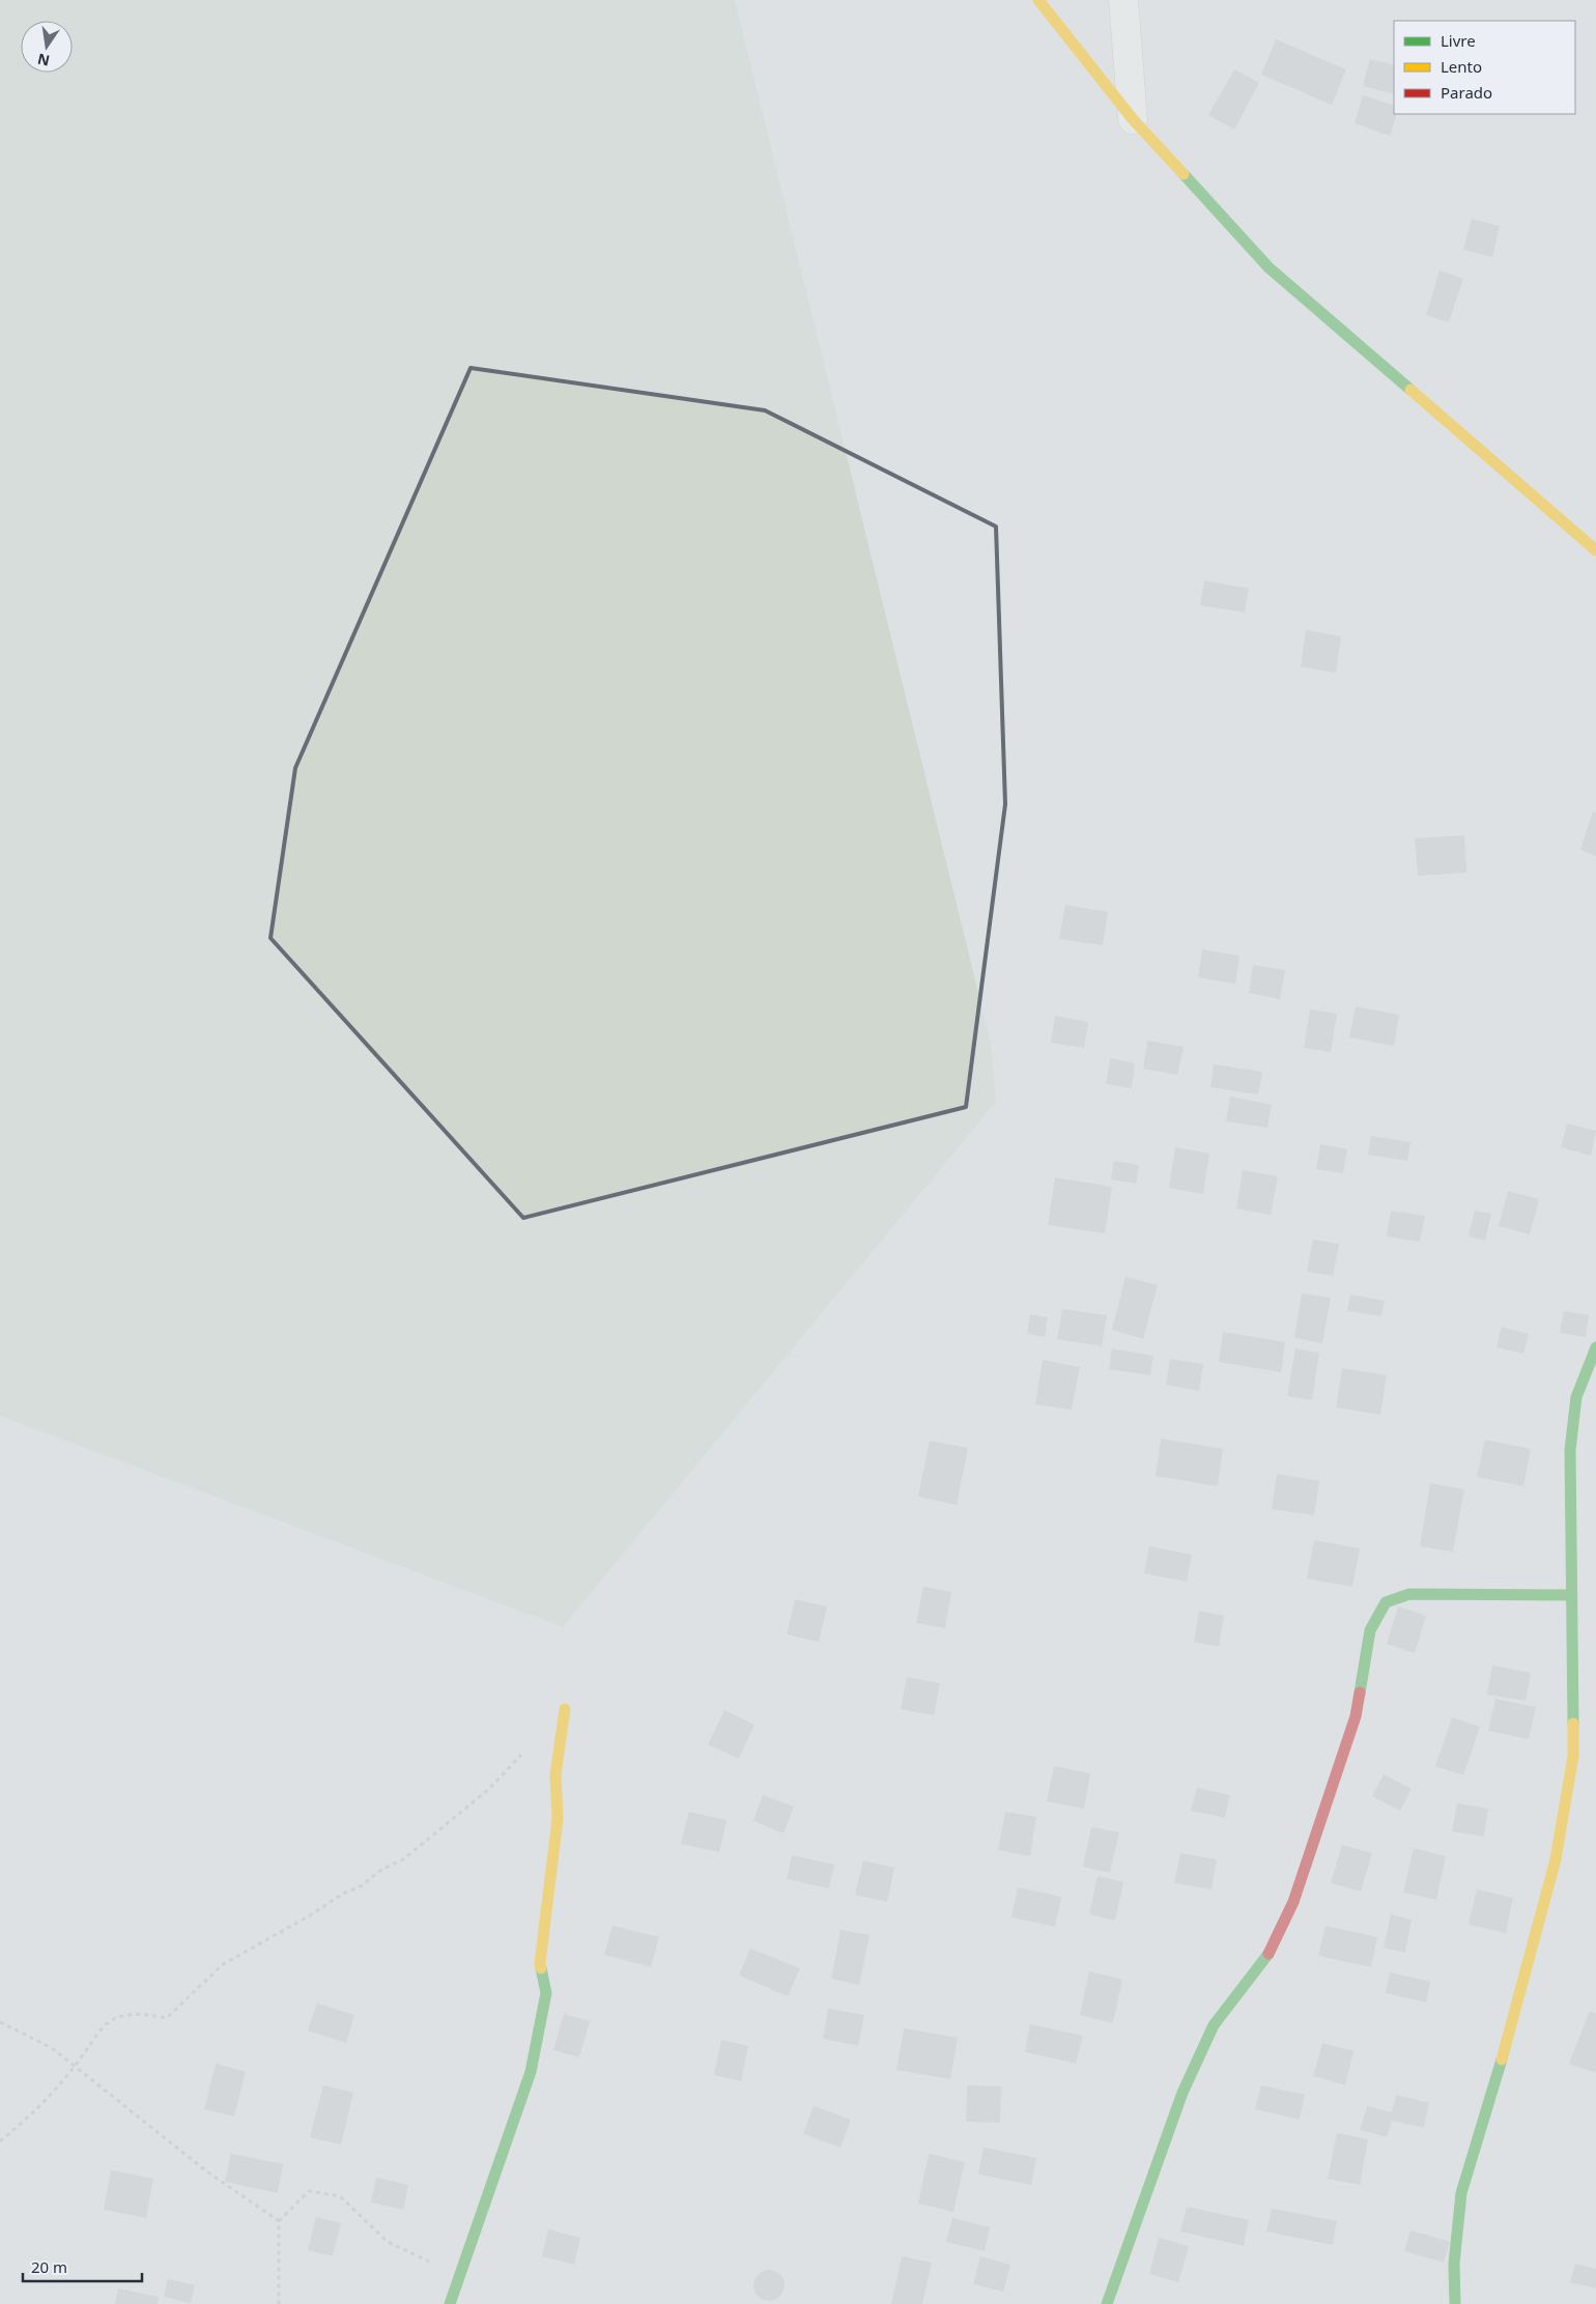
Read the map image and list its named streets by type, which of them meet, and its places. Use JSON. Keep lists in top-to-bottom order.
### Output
{
  "legend": ["Livre", "Lento", "Parado"],
  "scale_bar": "20 m",
  "north": "bottom"
}
